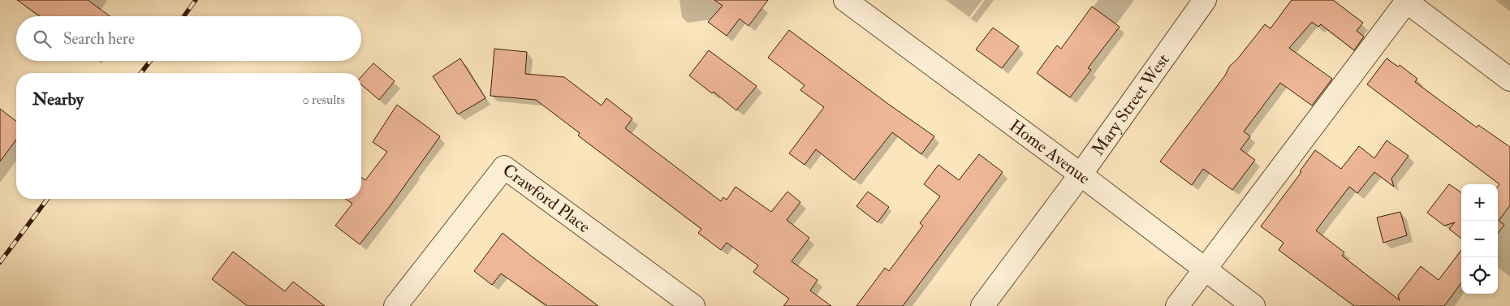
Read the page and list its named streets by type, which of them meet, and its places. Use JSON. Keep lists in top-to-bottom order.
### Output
{
  "streets": {
    "street": ["Mary Street West", "Home Avenue", "Crawford Place"]
  },
  "crossings": [
    ["Mary Street West", "Home Avenue"]
  ],
  "page": {
    "search": "Search here",
    "heading": ["Nearby", "0 results"],
    "map_buttons": ["+", "−"]
  }
}
